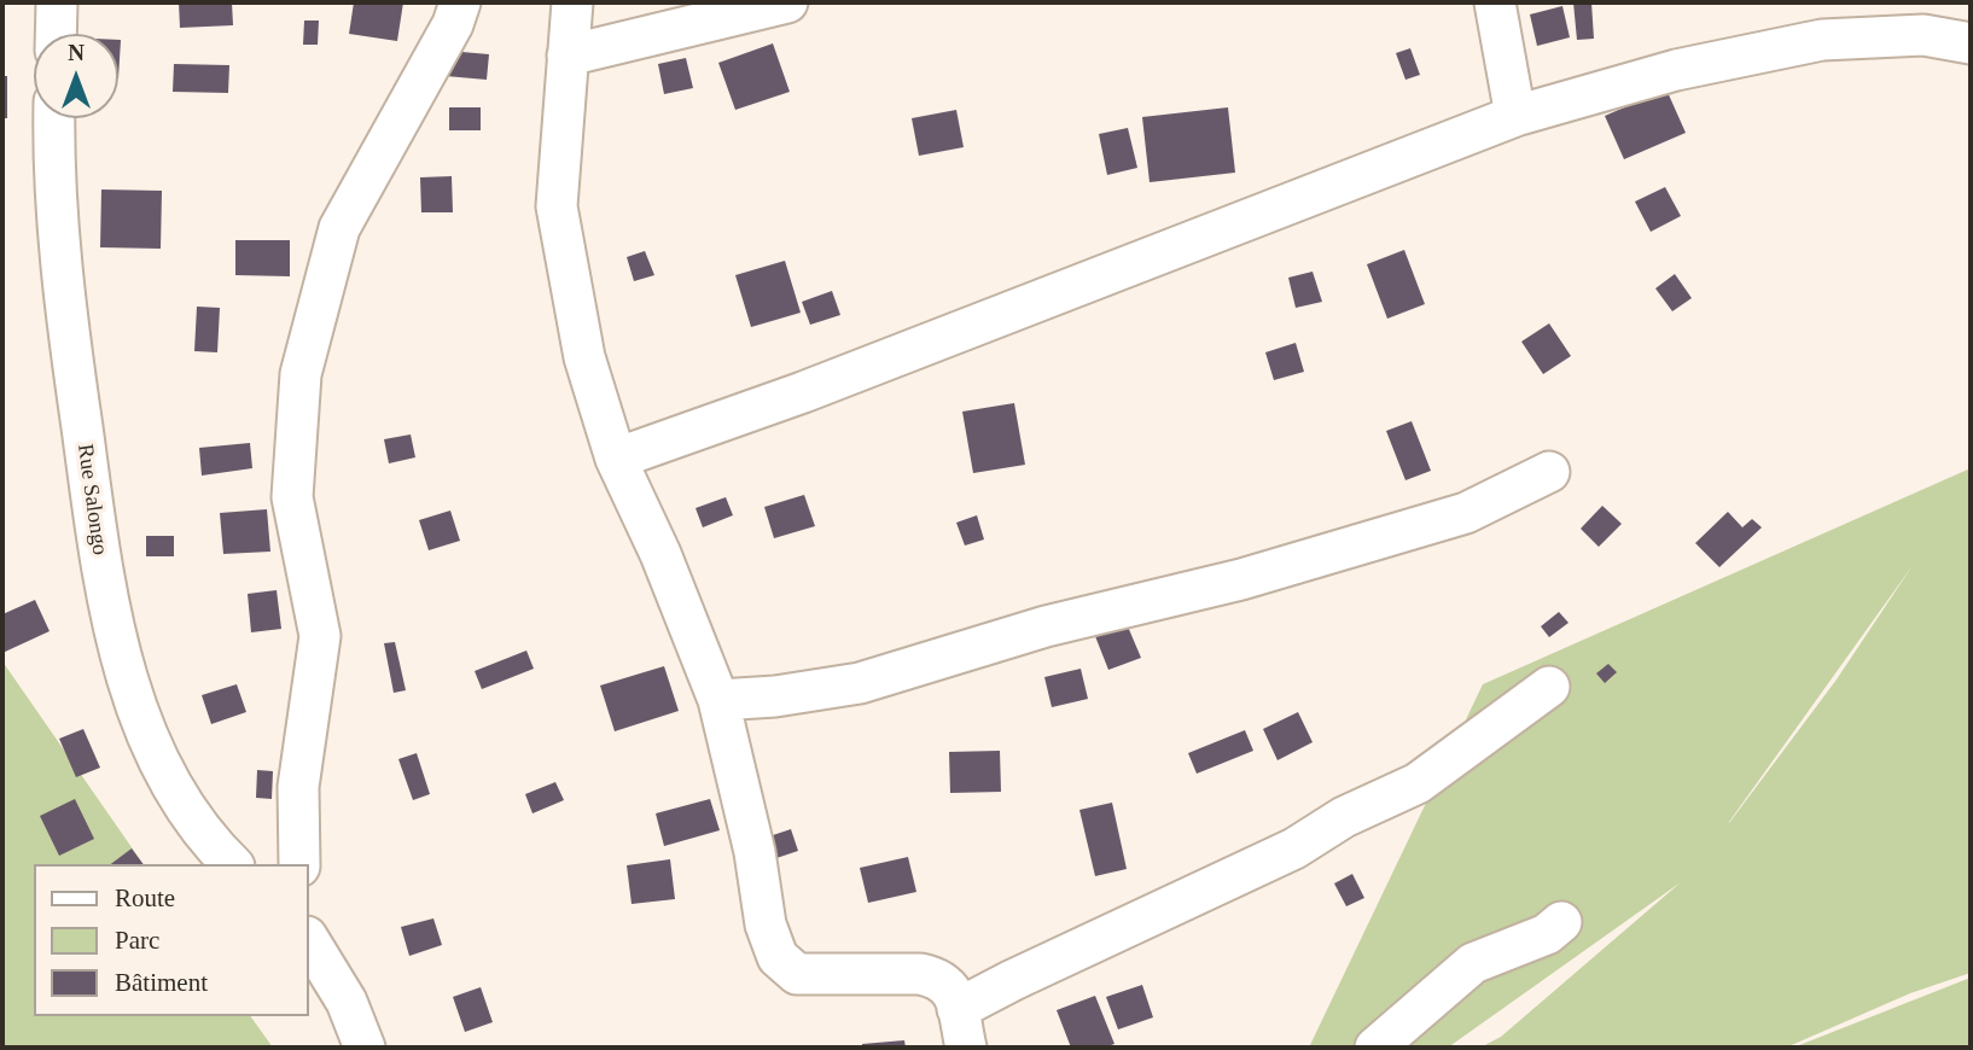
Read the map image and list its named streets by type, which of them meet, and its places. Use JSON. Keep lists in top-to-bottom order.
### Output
{
  "streets": {
    "street": ["Rue Salongo"]
  },
  "legend": ["Route", "Parc", "Bâtiment"],
  "north": "top"
}
